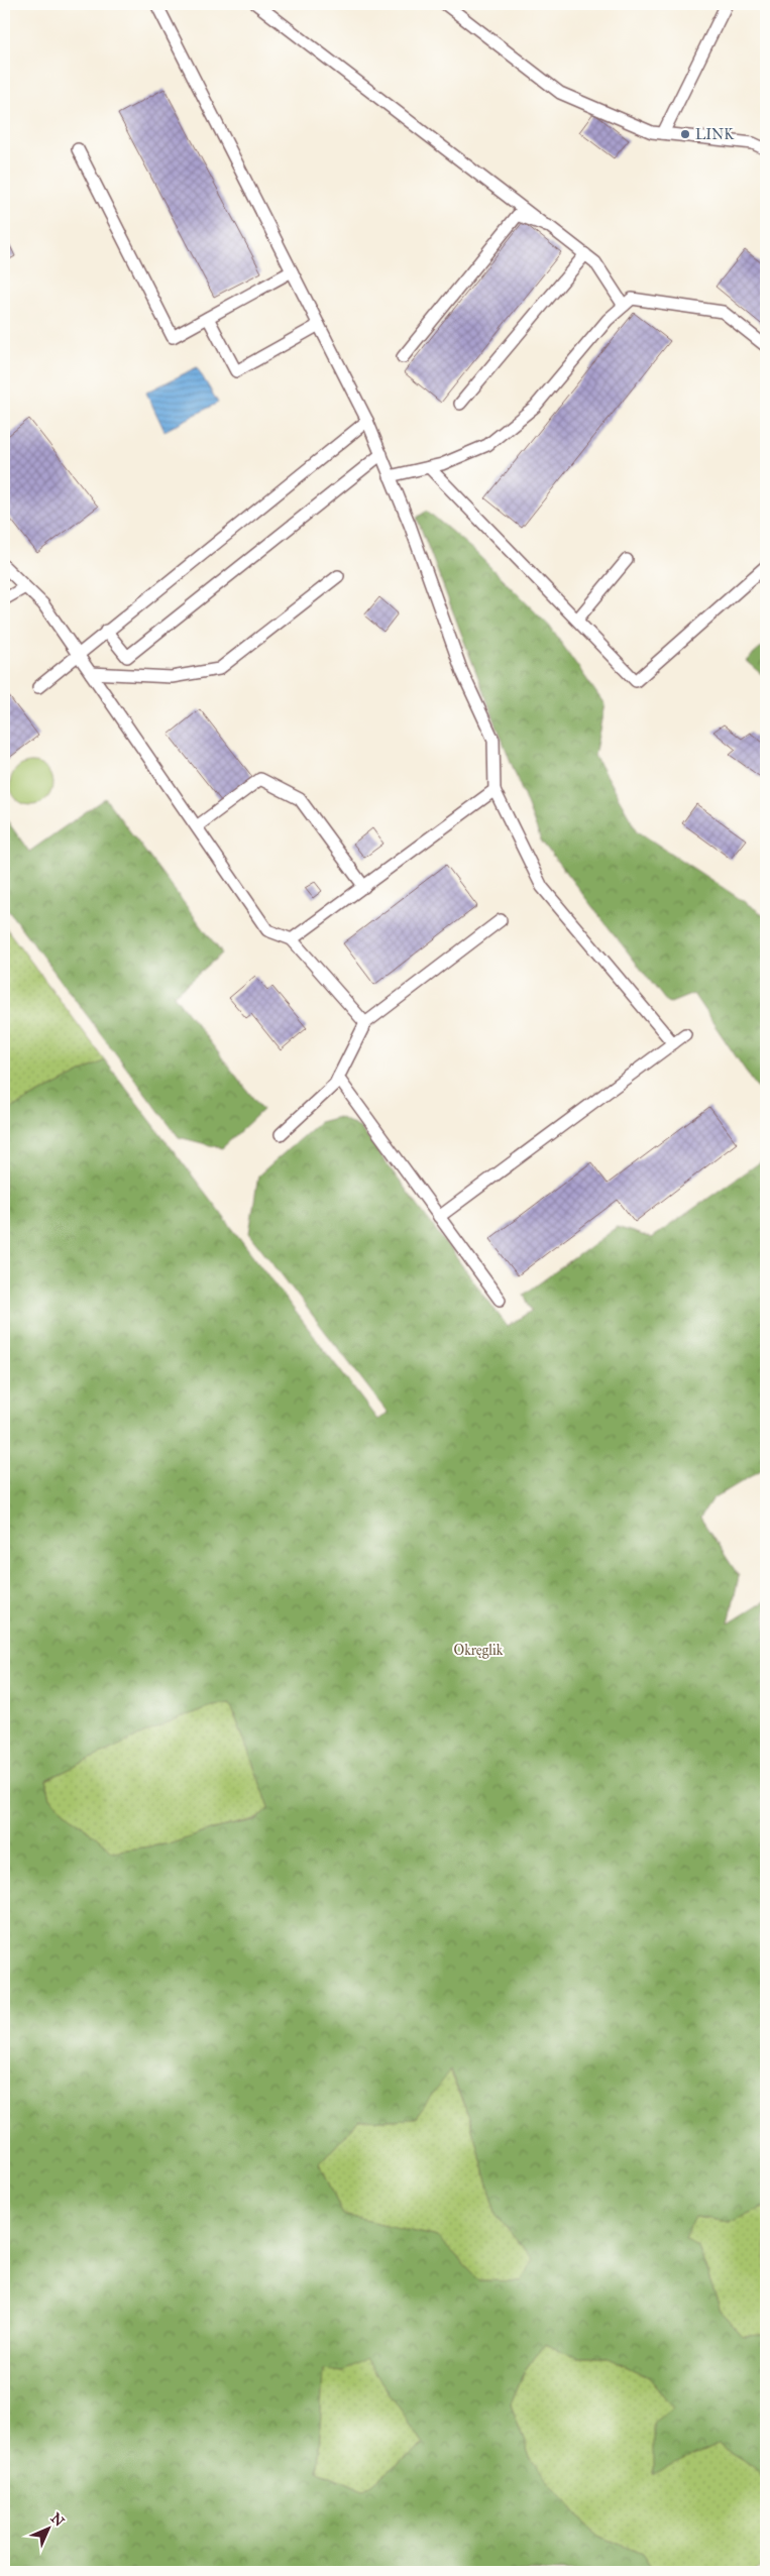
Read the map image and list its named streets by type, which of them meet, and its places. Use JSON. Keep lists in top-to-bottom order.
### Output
{
  "parks": ["Okręglik"],
  "places": ["LINK"],
  "north": "top right"
}
